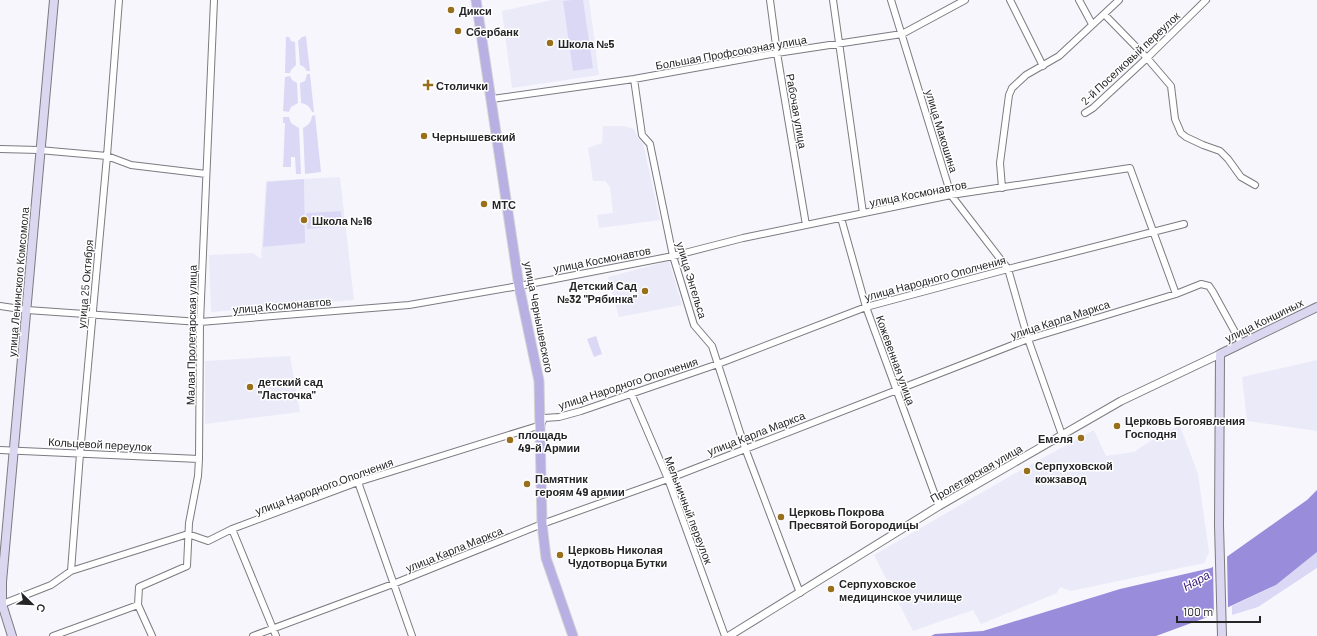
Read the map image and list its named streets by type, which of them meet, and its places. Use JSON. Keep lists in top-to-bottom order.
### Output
{
  "streets": {
    "main road": ["улица Ленинского Комсомола", "улица Чернышевского", "улица Коншиных"],
    "street": [
      "Большая Профсоюзная улица",
      "2-й Поселковый переулок",
      "Рабочая улица",
      "улица Макошина",
      "улица Космонавтов",
      "улица Народного Ополчения",
      "улица Энгельса",
      "улица 25 Октября",
      "улица Карла Маркса",
      "Малая Пролетарская улица",
      "Кожевенная улица",
      "Кольцевой переулок",
      "Пролетарская улица",
      "Мельничный переулок"
    ]
  },
  "crossings": [
    ["Большая Профсоюзная улица", "Рабочая улица"],
    ["Большая Профсоюзная улица", "улица Макошина"],
    ["Большая Профсоюзная улица", "улица Энгельса"],
    ["Большая Профсоюзная улица", "улица Чернышевского"],
    ["Рабочая улица", "улица Космонавтов"],
    ["улица Макошина", "улица Космонавтов"],
    ["улица Макошина", "улица Народного Ополчения"],
    ["улица Макошина", "улица Карла Маркса"],
    ["улица Макошина", "Пролетарская улица"],
    ["улица Космонавтов", "улица Народного Ополчения"],
    ["улица Космонавтов", "улица Энгельса"],
    ["улица Космонавтов", "улица Ленинского Комсомола"],
    ["улица Космонавтов", "улица 25 Октября"],
    ["улица Космонавтов", "улица Чернышевского"],
    ["улица Космонавтов", "Малая Пролетарская улица"],
    ["улица Космонавтов", "Кожевенная улица"],
    ["улица Народного Ополчения", "улица Энгельса"],
    ["улица Народного Ополчения", "улица Чернышевского"],
    ["улица Народного Ополчения", "Малая Пролетарская улица"],
    ["улица Народного Ополчения", "Кожевенная улица"],
    ["улица Народного Ополчения", "Мельничный переулок"],
    ["улица Энгельса", "улица Карла Маркса"],
    ["улица Энгельса", "Пролетарская улица"],
    ["улица Ленинского Комсомола", "Кольцевой переулок"],
    ["улица 25 Октября", "Кольцевой переулок"],
    ["улица Чернышевского", "улица Карла Маркса"],
    ["улица Карла Маркса", "улица Коншиных"],
    ["улица Карла Маркса", "Кожевенная улица"],
    ["улица Карла Маркса", "Мельничный переулок"],
    ["улица Коншиных", "Пролетарская улица"],
    ["Малая Пролетарская улица", "Кольцевой переулок"],
    ["Кожевенная улица", "Пролетарская улица"]
  ],
  "water": ["Нара"],
  "places": {
    "other": [
      "Дикси",
      "Сбербанк",
      "Школа №5",
      "Чернышевский",
      "МТС",
      "Школа №16",
      "Детский Сад №32 \"Рябинка\"",
      "детский сад \"Ласточка\"",
      "Церковь Богоявления Господня",
      "Емеля",
      "площадь 49-й Армии",
      "Серпуховской кожзавод",
      "Памятник героям 49 армии",
      "Церковь Покрова Пресвятой Богородицы",
      "Церковь Николая Чудотворца Бутки",
      "Серпуховское медицинское училище"
    ],
    "health": ["Столички"]
  },
  "scale_bar": "100 m",
  "north": "bottom right"
}
